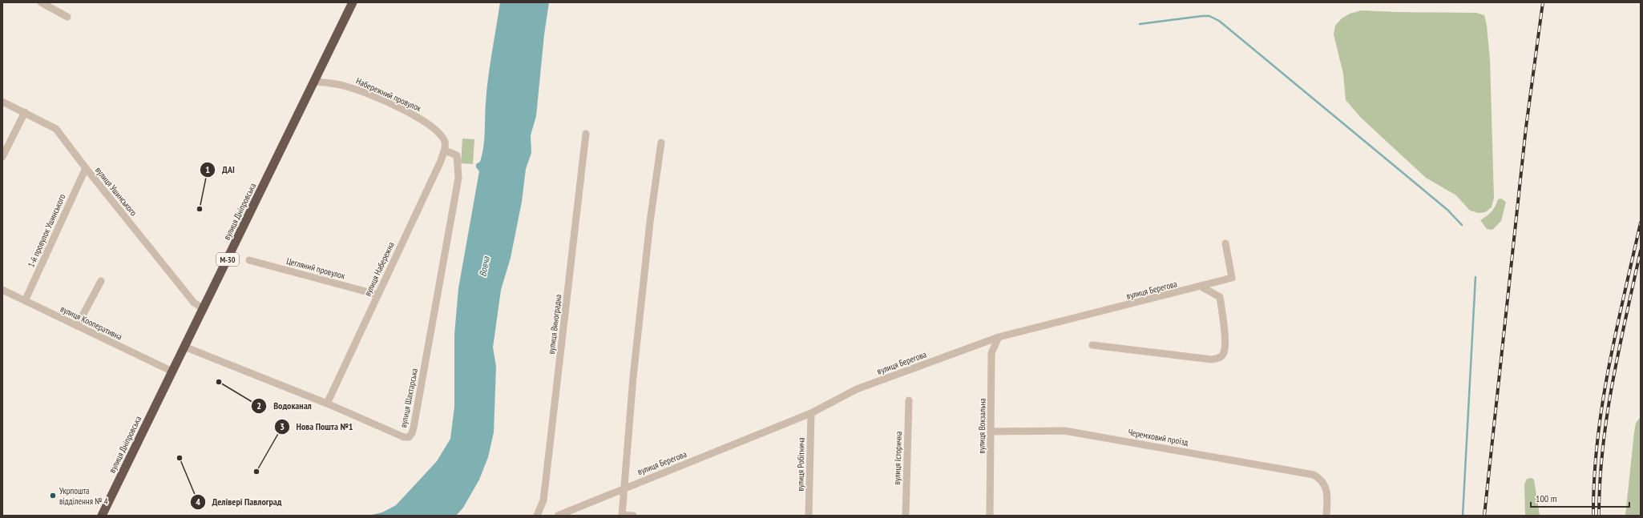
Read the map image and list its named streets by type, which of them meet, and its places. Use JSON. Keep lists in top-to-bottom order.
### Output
{
  "streets": {
    "highway": ["вулиця Дніпровська", "М-30"],
    "street": [
      "Набережний провулок",
      "вулиця Ушинського",
      "1-й провулок Ушинського",
      "Цегляний провулок",
      "вулиця Набережна",
      "вулиця Берегова",
      "вулиця Кооперативна",
      "вулиця Виноградна",
      "вулиця Шахтарська",
      "вулиця Вокзальна",
      "Черемховий проїзд",
      "вулиця Історична",
      "вулиця Робітнича"
    ]
  },
  "crossings": [
    ["Набережний провулок", "вулиця Дніпровська"],
    ["Набережний провулок", "вулиця Набережна"],
    ["вулиця Ушинського", "вулиця Дніпровська"],
    ["вулиця Ушинського", "1-й провулок Ушинського"],
    ["вулиця Дніпровська", "вулиця Кооперативна"],
    ["вулиця Дніпровська", "вулиця Шахтарська"],
    ["1-й провулок Ушинського", "вулиця Кооперативна"],
    ["Цегляний провулок", "вулиця Набережна"],
    ["вулиця Набережна", "вулиця Шахтарська"],
    ["вулиця Берегова", "вулиця Вокзальна"],
    ["вулиця Берегова", "вулиця Робітнича"],
    ["вулиця Вокзальна", "Черемховий проїзд"]
  ],
  "water": ["Вовча"],
  "places": [
    "ДАІ",
    "Водоканал",
    "Делівері Павлоград",
    "Нова Пошта №1",
    "Укрпошта відділення № 4"
  ],
  "scale_bar": "100 m"
}
